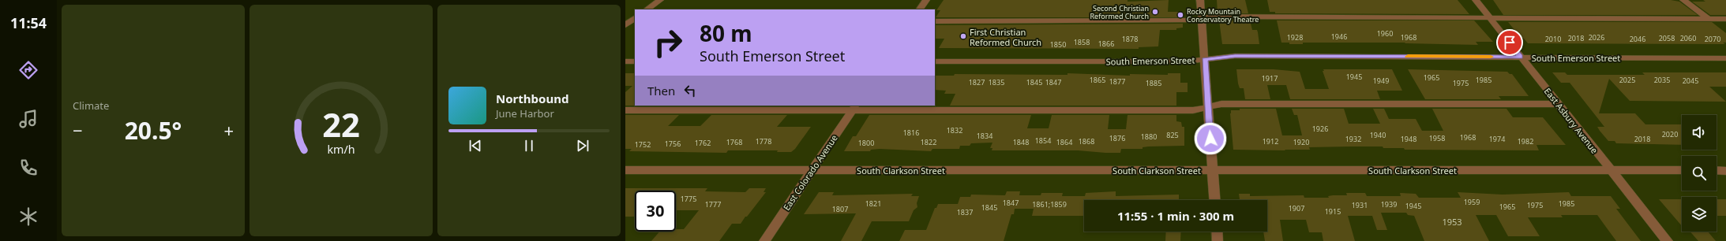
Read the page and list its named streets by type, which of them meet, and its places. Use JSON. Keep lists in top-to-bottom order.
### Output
{
  "streets": {
    "street": [
      "South Emerson Street",
      "East Asbury Avenue",
      "South Clarkson Street",
      "East Colorado Avenue"
    ]
  },
  "crossings": [
    ["South Emerson Street", "East Asbury Avenue"],
    ["East Asbury Avenue", "South Clarkson Street"],
    ["South Clarkson Street", "East Colorado Avenue"]
  ],
  "places": ["Second Christian Reformed Church", "Rocky Mountain Conservatory Theatre", "First Christian Reformed Church"],
  "house_numbers": [
    "1960",
    "1946",
    "1928",
    "1968",
    "2026",
    "2018",
    "2058",
    "2060",
    "1878",
    "2010",
    "2046",
    "2070",
    "1858",
    "1866",
    "1850",
    "1945",
    "1965",
    "1917",
    "1865",
    "1985",
    "2025",
    "2035",
    "1949",
    "2045",
    "1877",
    "1827",
    "1835",
    "1845",
    "1847",
    "1885",
    "1975",
    "1926",
    "1832",
    "1816",
    "2020",
    "825",
    "1940",
    "1834",
    "1880",
    "1968",
    "1876",
    "1958",
    "1932",
    "1948",
    "1974",
    "2018",
    "1854",
    "1778",
    "1868",
    "1912",
    "1982",
    "1768",
    "1822",
    "1848",
    "1864",
    "1920",
    "1762",
    "1800",
    "1756",
    "1752",
    "1775",
    "1959",
    "1847",
    "1821",
    "1985",
    "1777",
    "1861;1859",
    "1939",
    "1931",
    "1975",
    "1945",
    "1965",
    "1845",
    "1907",
    "1807",
    "1915",
    "1837",
    "1953"
  ],
  "page": {
    "tabs": "11:54",
    "tile": "Climate",
    "turn": ["80 m", "South Emerson Street"],
    "then": "Then",
    "song": ["Northbound", "June Harbor"],
    "heat": ["−", "20.5°", "+"],
    "limit": "30",
    "trip": "11:55 · 1 min · 300 m",
    "gauge": ["22", "km/h"]
  }
}
